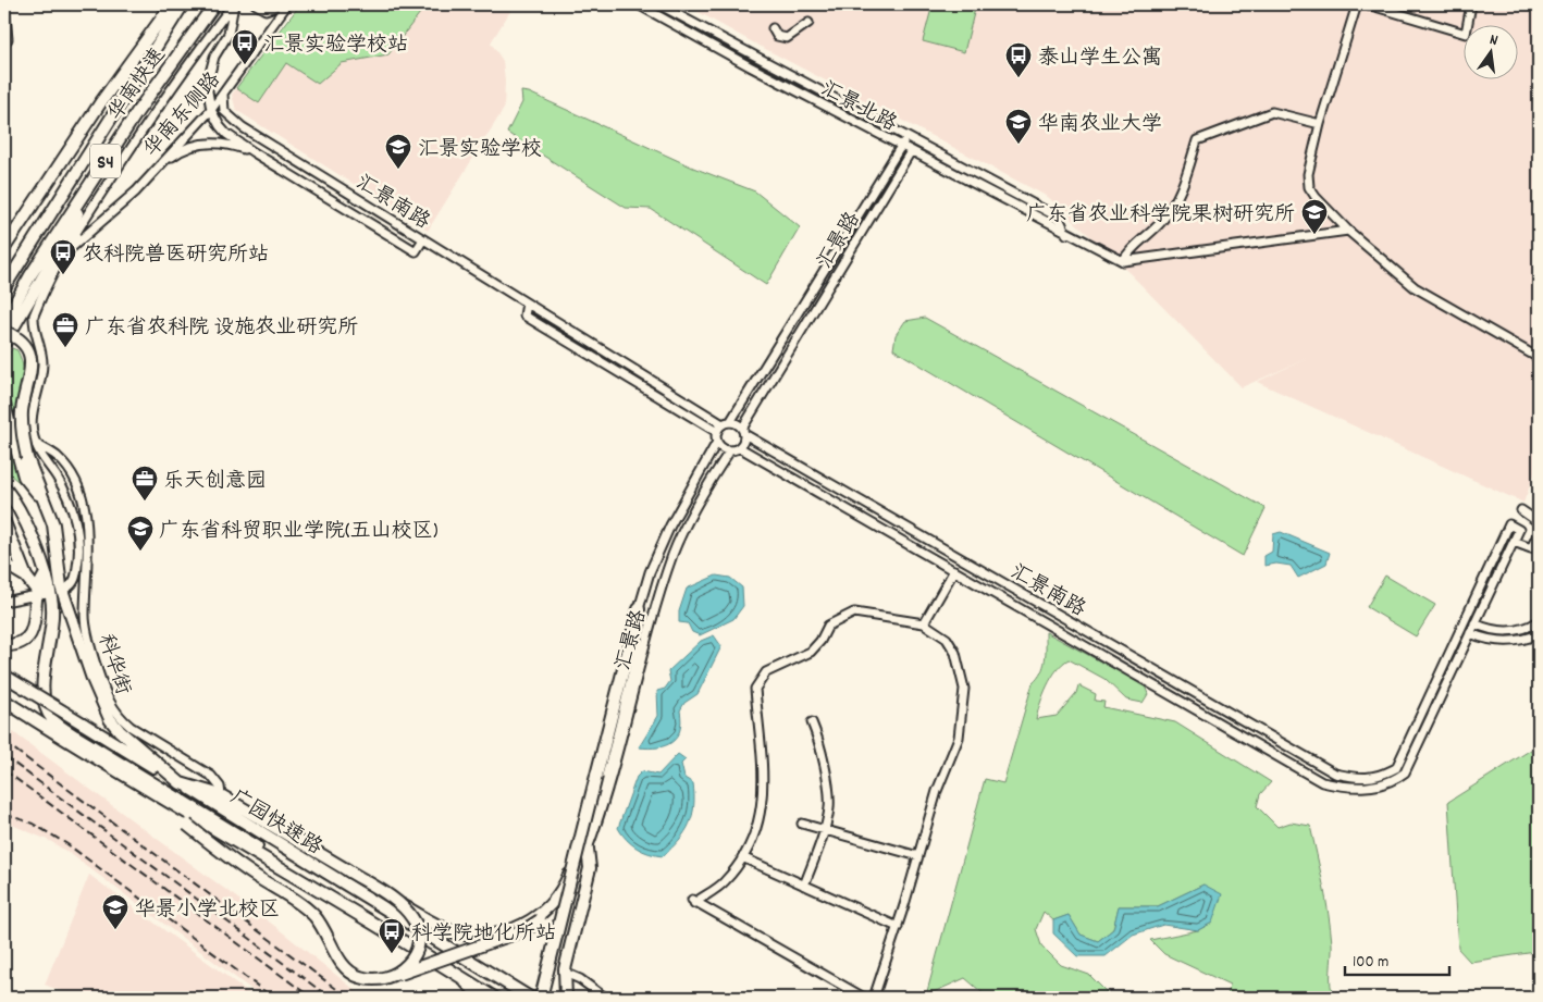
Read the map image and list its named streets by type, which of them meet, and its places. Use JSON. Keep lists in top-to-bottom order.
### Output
{
  "streets": {
    "highway": ["华南快速", "S4", "广园快速路"],
    "street": [
      "汇景北路",
      "华南东侧路",
      "汇景南路",
      "汇景路",
      "科华街"
    ]
  },
  "crossings": [
    ["汇景北路", "汇景路"],
    ["华南东侧路", "汇景南路"],
    ["华南东侧路", "科华街"],
    ["汇景南路", "汇景路"]
  ],
  "places": {
    "bus stop": [
      "汇景实验学校站",
      "泰山学生公寓",
      "农科院兽医研究所站",
      "科学院地化所站"
    ],
    "school or university": [
      "华南农业大学",
      "汇景实验学校",
      "广东省农业科学院果树研究所",
      "广东省科贸职业学院(五山校区)",
      "华景小学北校区"
    ],
    "office": ["广东省农科院 设施农业研究所", "乐天创意园"]
  },
  "scale_bar": "100 m",
  "north": "top"
}
